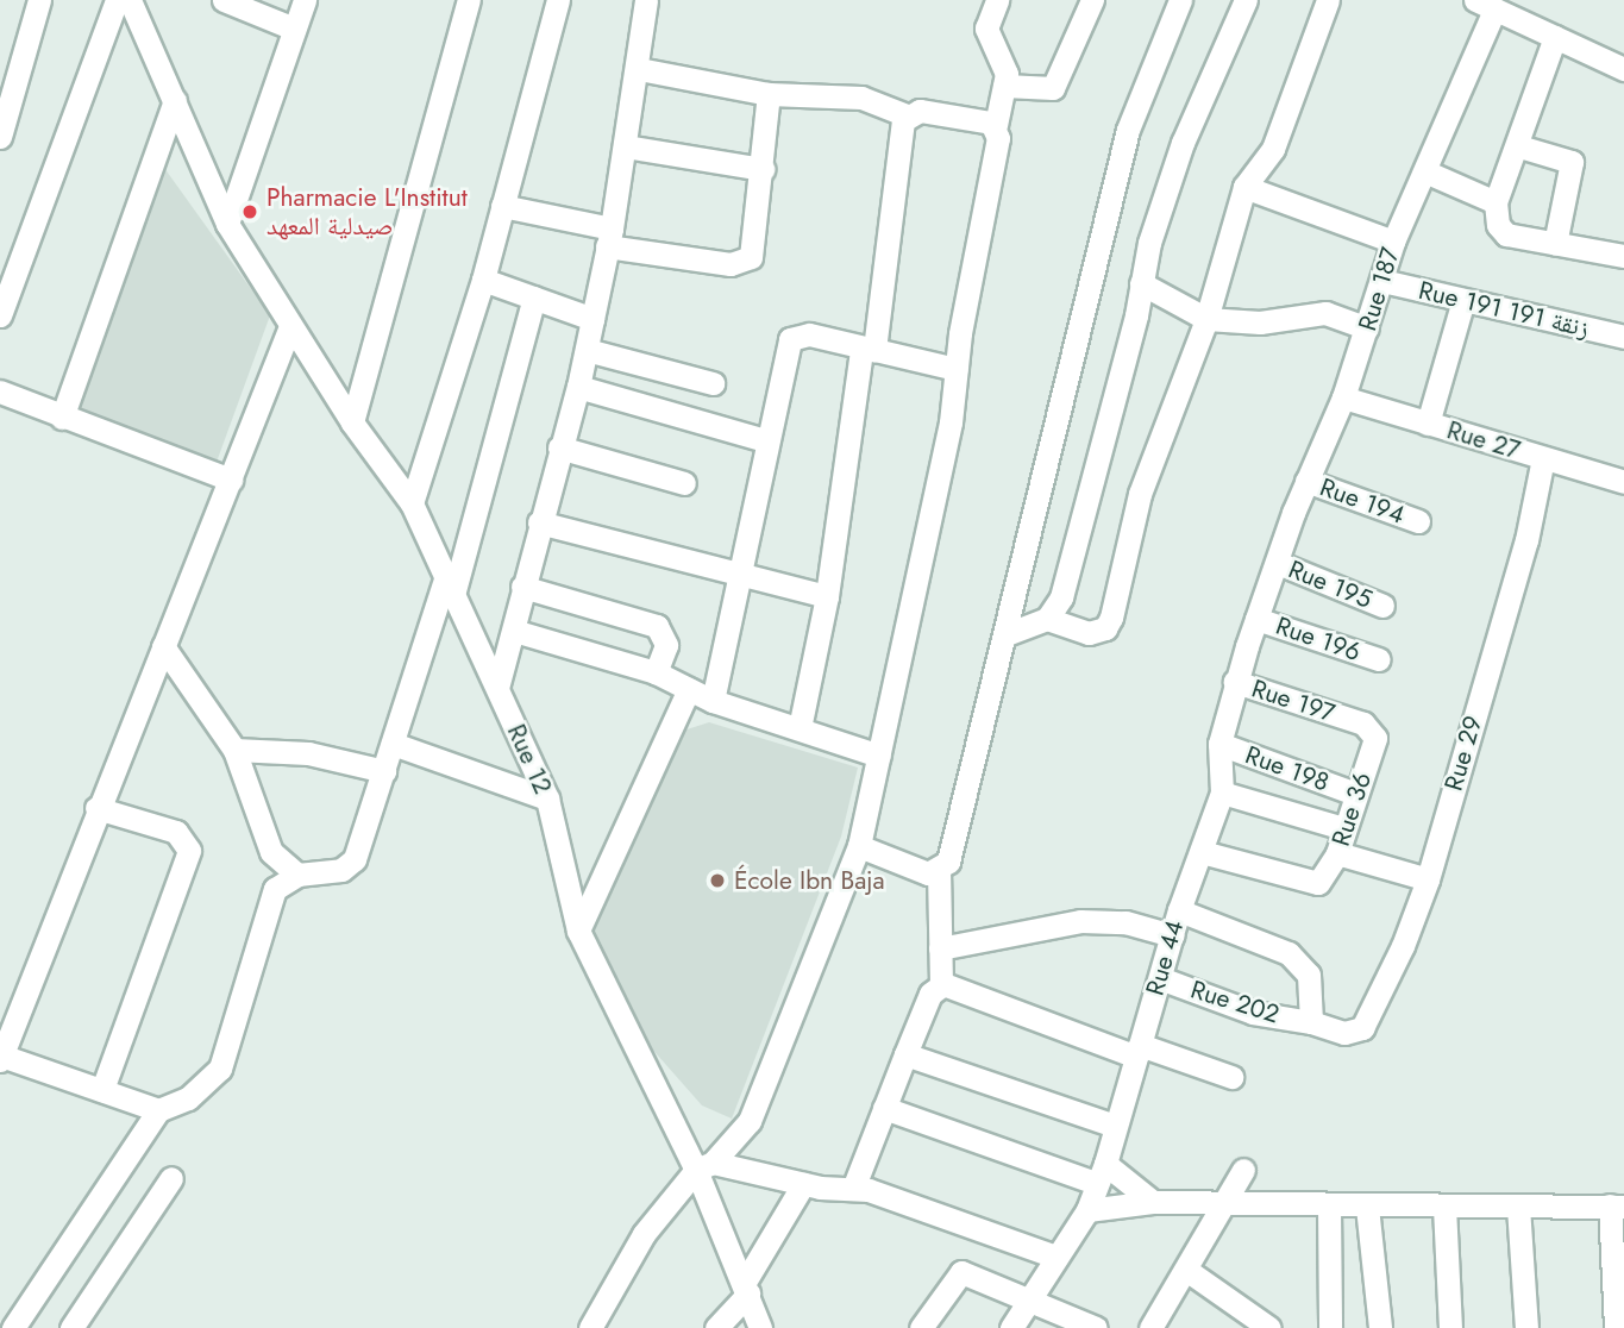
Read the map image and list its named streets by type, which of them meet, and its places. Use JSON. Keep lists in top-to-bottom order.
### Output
{
  "streets": {
    "street": [
      "Rue 187",
      "Rue 191 زنقة 191",
      "Rue 27",
      "Rue 194",
      "Rue 195",
      "Rue 196",
      "Rue 197",
      "Rue 29",
      "Rue 12",
      "Rue 198",
      "Rue 36",
      "Rue 44",
      "Rue 202"
    ]
  },
  "crossings": [
    ["Rue 187", "Rue 191 زنقة 191"],
    ["Rue 187", "Rue 27"],
    ["Rue 187", "Rue 194"],
    ["Rue 187", "Rue 195"],
    ["Rue 187", "Rue 44"],
    ["Rue 27", "Rue 29"],
    ["Rue 195", "Rue 44"],
    ["Rue 196", "Rue 44"],
    ["Rue 197", "Rue 36"],
    ["Rue 197", "Rue 44"],
    ["Rue 29", "Rue 202"],
    ["Rue 198", "Rue 36"],
    ["Rue 198", "Rue 44"],
    ["Rue 36", "Rue 44"],
    ["Rue 44", "Rue 202"]
  ],
  "places": ["Pharmacie L'Institut صيدلية المعهد", "École Ibn Baja"]
}
